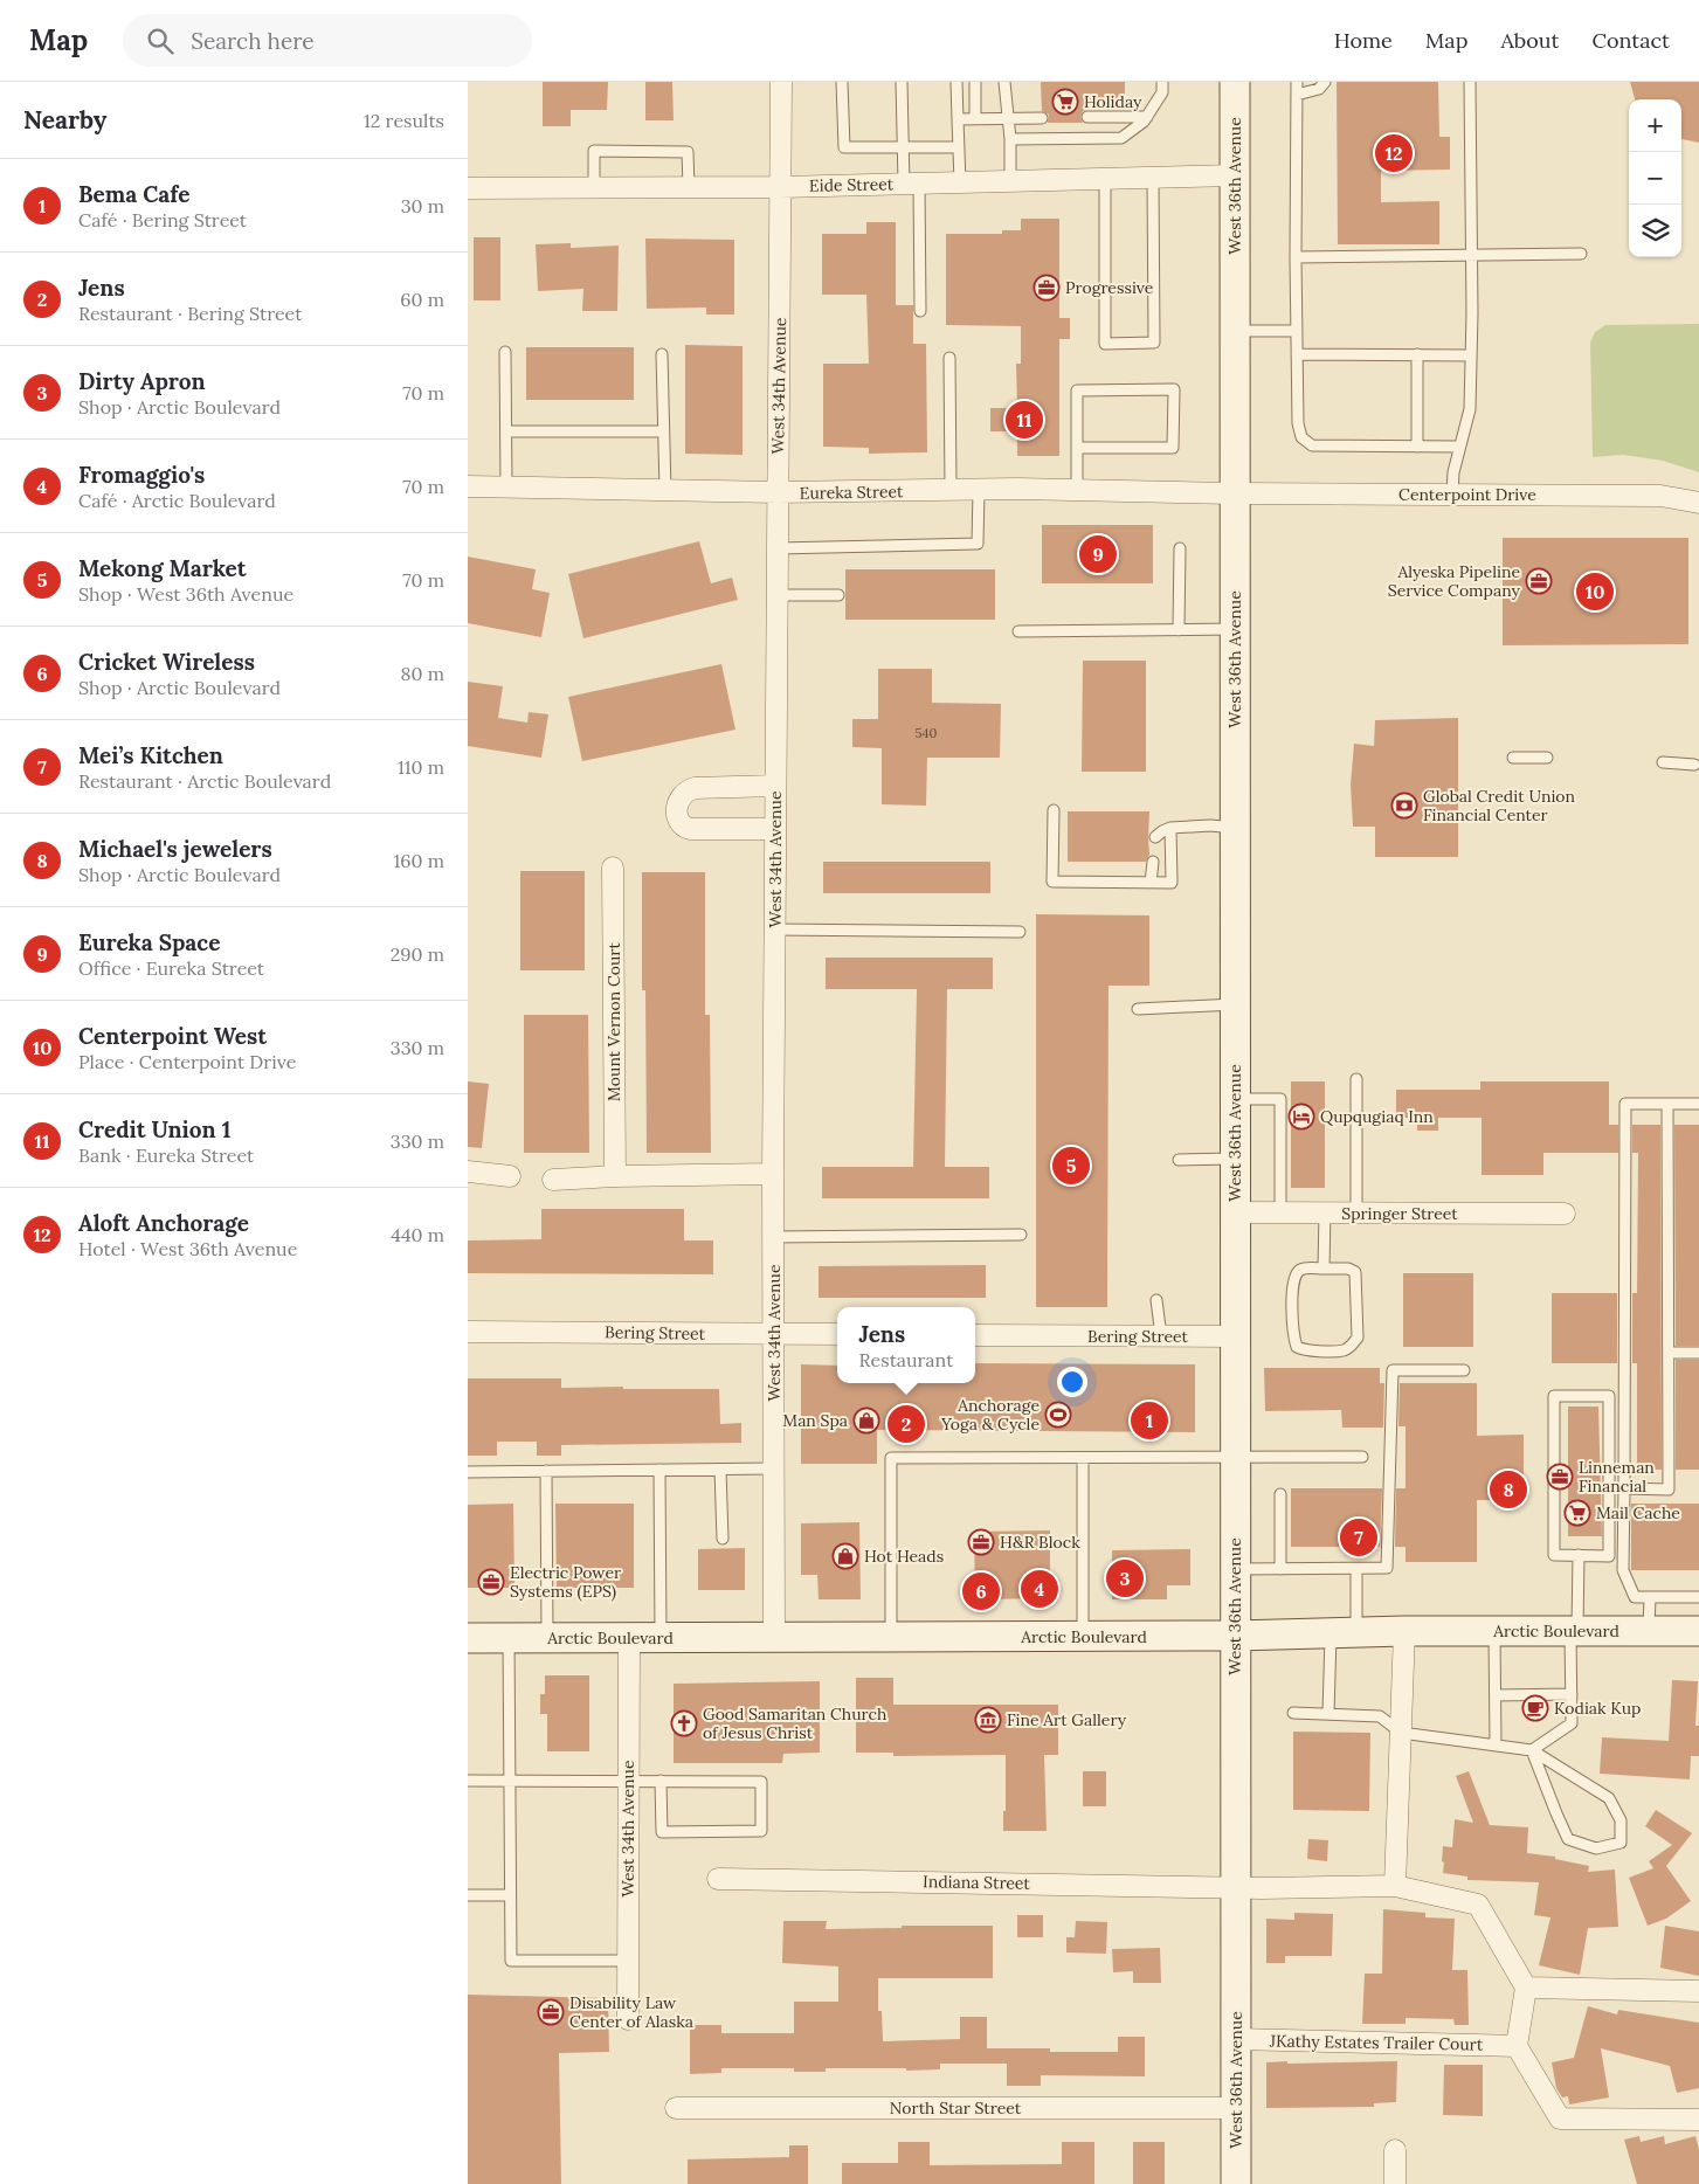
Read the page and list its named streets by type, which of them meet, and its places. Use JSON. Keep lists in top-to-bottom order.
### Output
{
  "streets": {
    "main road": ["West 36th Avenue", "Arctic Boulevard"],
    "street": [
      "Eide Street",
      "West 34th Avenue",
      "Eureka Street",
      "Centerpoint Drive",
      "Mount Vernon Court",
      "Springer Street",
      "Bering Street",
      "Indiana Street",
      "JKathy Estates Trailer Court",
      "North Star Street"
    ]
  },
  "crossings": [
    ["Eide Street", "West 36th Avenue"],
    ["Eide Street", "West 34th Avenue"],
    ["West 36th Avenue", "Eureka Street"],
    ["West 36th Avenue", "Centerpoint Drive"],
    ["West 36th Avenue", "Springer Street"],
    ["West 36th Avenue", "Bering Street"],
    ["West 36th Avenue", "Arctic Boulevard"],
    ["West 36th Avenue", "Indiana Street"],
    ["West 36th Avenue", "JKathy Estates Trailer Court"],
    ["West 36th Avenue", "North Star Street"],
    ["West 34th Avenue", "Eureka Street"],
    ["West 34th Avenue", "Bering Street"],
    ["West 34th Avenue", "Arctic Boulevard"],
    ["Eureka Street", "Centerpoint Drive"]
  ],
  "places": {
    "supermarket": ["Holiday", "Mail Cache"],
    "office": [
      "Progressive",
      "Alyeska Pipeline Service Company",
      "Linneman Financial",
      "H&R Block",
      "Electric Power Systems (EPS)",
      "Disability Law Center of Alaska"
    ],
    "bank": ["Global Credit Union Financial Center"],
    "hotel": ["Qupqugiaq Inn"],
    "sports": ["Anchorage Yoga & Cycle"],
    "shop": ["Man Spa", "Hot Heads"],
    "cafe": ["Kodiak Kup"],
    "museum": ["Fine Art Gallery"],
    "church": ["Good Samaritan Church of Jesus Christ"]
  },
  "house_numbers": ["540"],
  "page": {
    "header": "Map",
    "search": "Search here",
    "nav": [
      "Home",
      "Map",
      "About",
      "Contact"
    ],
    "heading": ["Nearby", "12 results"],
    "map_buttons": ["+", "−"],
    "pins": [
      "12",
      "11",
      "9",
      "10",
      "5",
      "1",
      "2",
      "8",
      "7",
      "3",
      "4",
      "6"
    ],
    "list": [
      {
        "mark": "1",
        "name": "Bema Cafe",
        "note": "Café · Bering Street",
        "value": "30 m"
      },
      {
        "mark": "2",
        "name": "Jens",
        "note": "Restaurant · Bering Street",
        "value": "60 m"
      },
      {
        "mark": "3",
        "name": "Dirty Apron",
        "note": "Shop · Arctic Boulevard",
        "value": "70 m"
      },
      {
        "mark": "4",
        "name": "Fromaggio's",
        "note": "Café · Arctic Boulevard",
        "value": "70 m"
      },
      {
        "mark": "5",
        "name": "Mekong Market",
        "note": "Shop · West 36th Avenue",
        "value": "70 m"
      },
      {
        "mark": "6",
        "name": "Cricket Wireless",
        "note": "Shop · Arctic Boulevard",
        "value": "80 m"
      },
      {
        "mark": "7",
        "name": "Mei’s Kitchen",
        "note": "Restaurant · Arctic Boulevard",
        "value": "110 m"
      },
      {
        "mark": "8",
        "name": "Michael's jewelers",
        "note": "Shop · Arctic Boulevard",
        "value": "160 m"
      },
      {
        "mark": "9",
        "name": "Eureka Space",
        "note": "Office · Eureka Street",
        "value": "290 m"
      },
      {
        "mark": "10",
        "name": "Centerpoint West",
        "note": "Place · Centerpoint Drive",
        "value": "330 m"
      },
      {
        "mark": "11",
        "name": "Credit Union 1",
        "note": "Bank · Eureka Street",
        "value": "330 m"
      },
      {
        "mark": "12",
        "name": "Aloft Anchorage",
        "note": "Hotel · West 36th Avenue",
        "value": "440 m"
      }
    ],
    "popup": ["Jens", "Restaurant"]
  }
}
